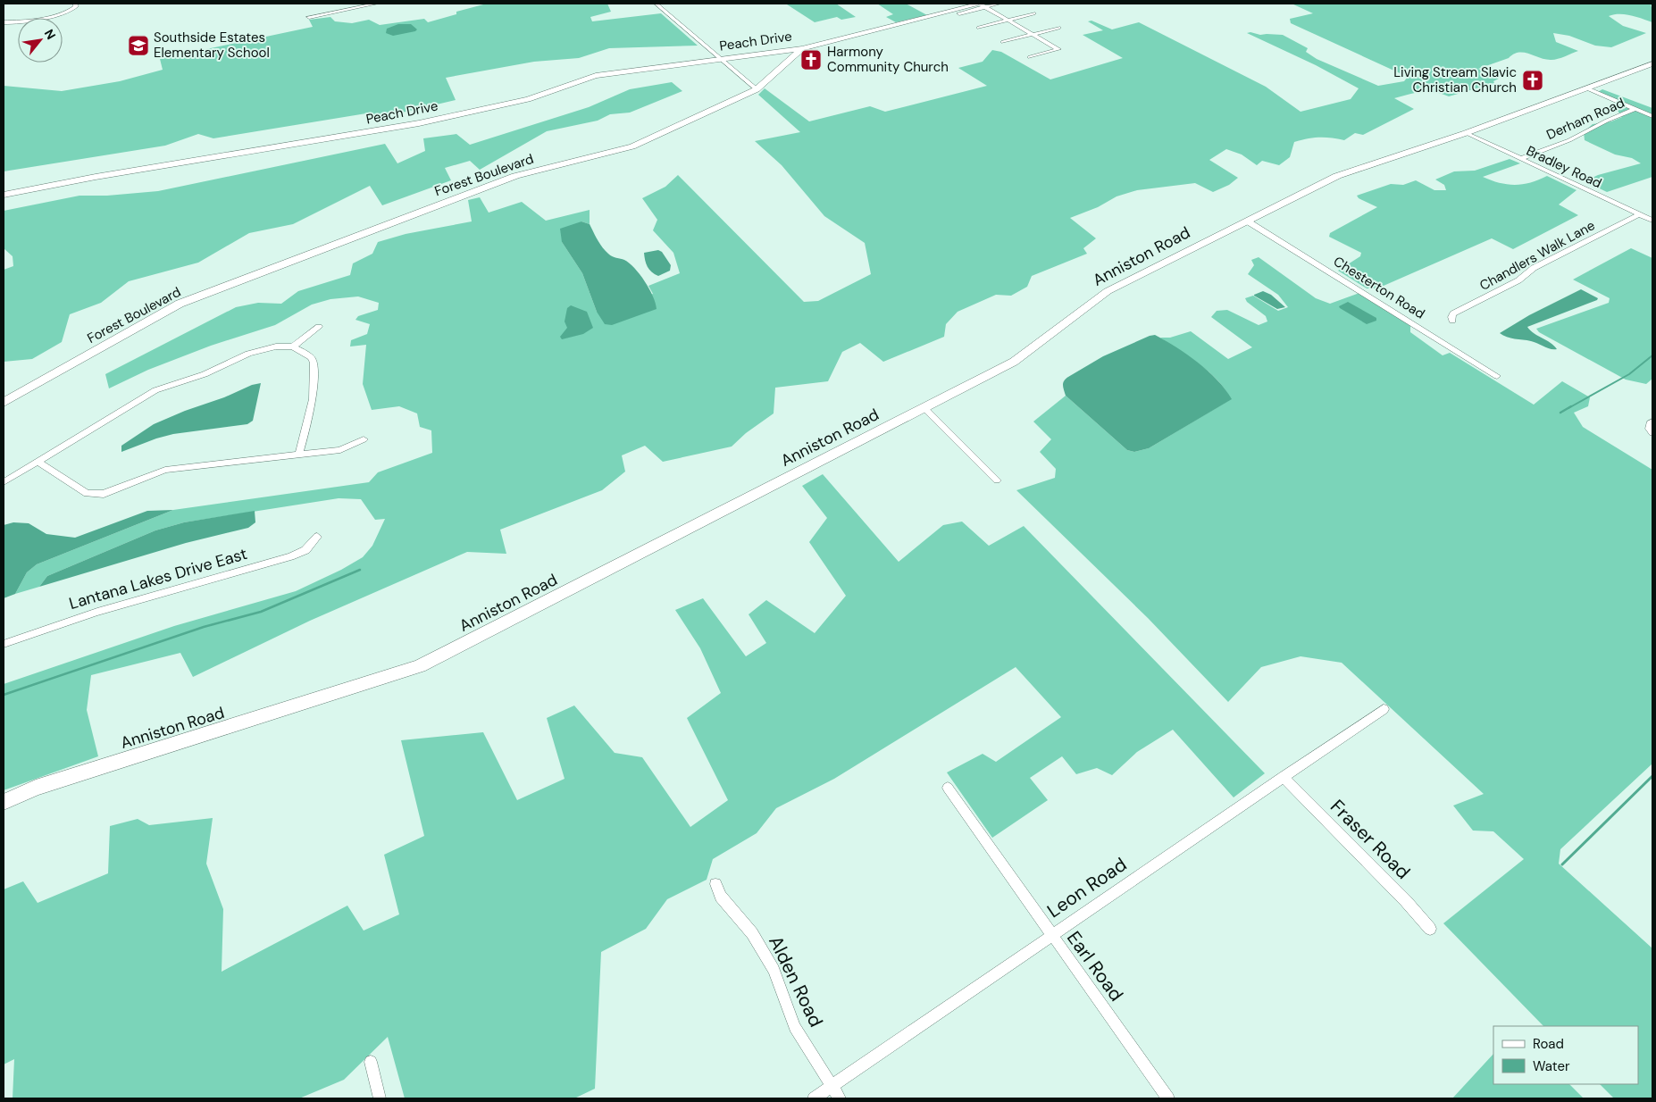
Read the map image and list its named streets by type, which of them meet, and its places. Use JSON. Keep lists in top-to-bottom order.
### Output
{
  "streets": {
    "street": [
      "Peach Drive",
      "Derham Road",
      "Bradley Road",
      "Forest Boulevard",
      "Chandlers Walk Lane",
      "Anniston Road",
      "Chesterton Road",
      "Lantana Lakes Drive East",
      "Fraser Road",
      "Leon Road",
      "Earl Road",
      "Alden Road"
    ]
  },
  "crossings": [
    ["Peach Drive", "Forest Boulevard"],
    ["Derham Road", "Bradley Road"],
    ["Bradley Road", "Chandlers Walk Lane"],
    ["Bradley Road", "Anniston Road"],
    ["Anniston Road", "Chesterton Road"],
    ["Fraser Road", "Leon Road"],
    ["Leon Road", "Earl Road"],
    ["Leon Road", "Alden Road"]
  ],
  "places": {
    "school or university": ["Southside Estates Elementary School"],
    "church": ["Harmony Community Church", "Living Stream Slavic Christian Church"]
  },
  "legend": ["Road", "Water"],
  "north": "top right"
}
